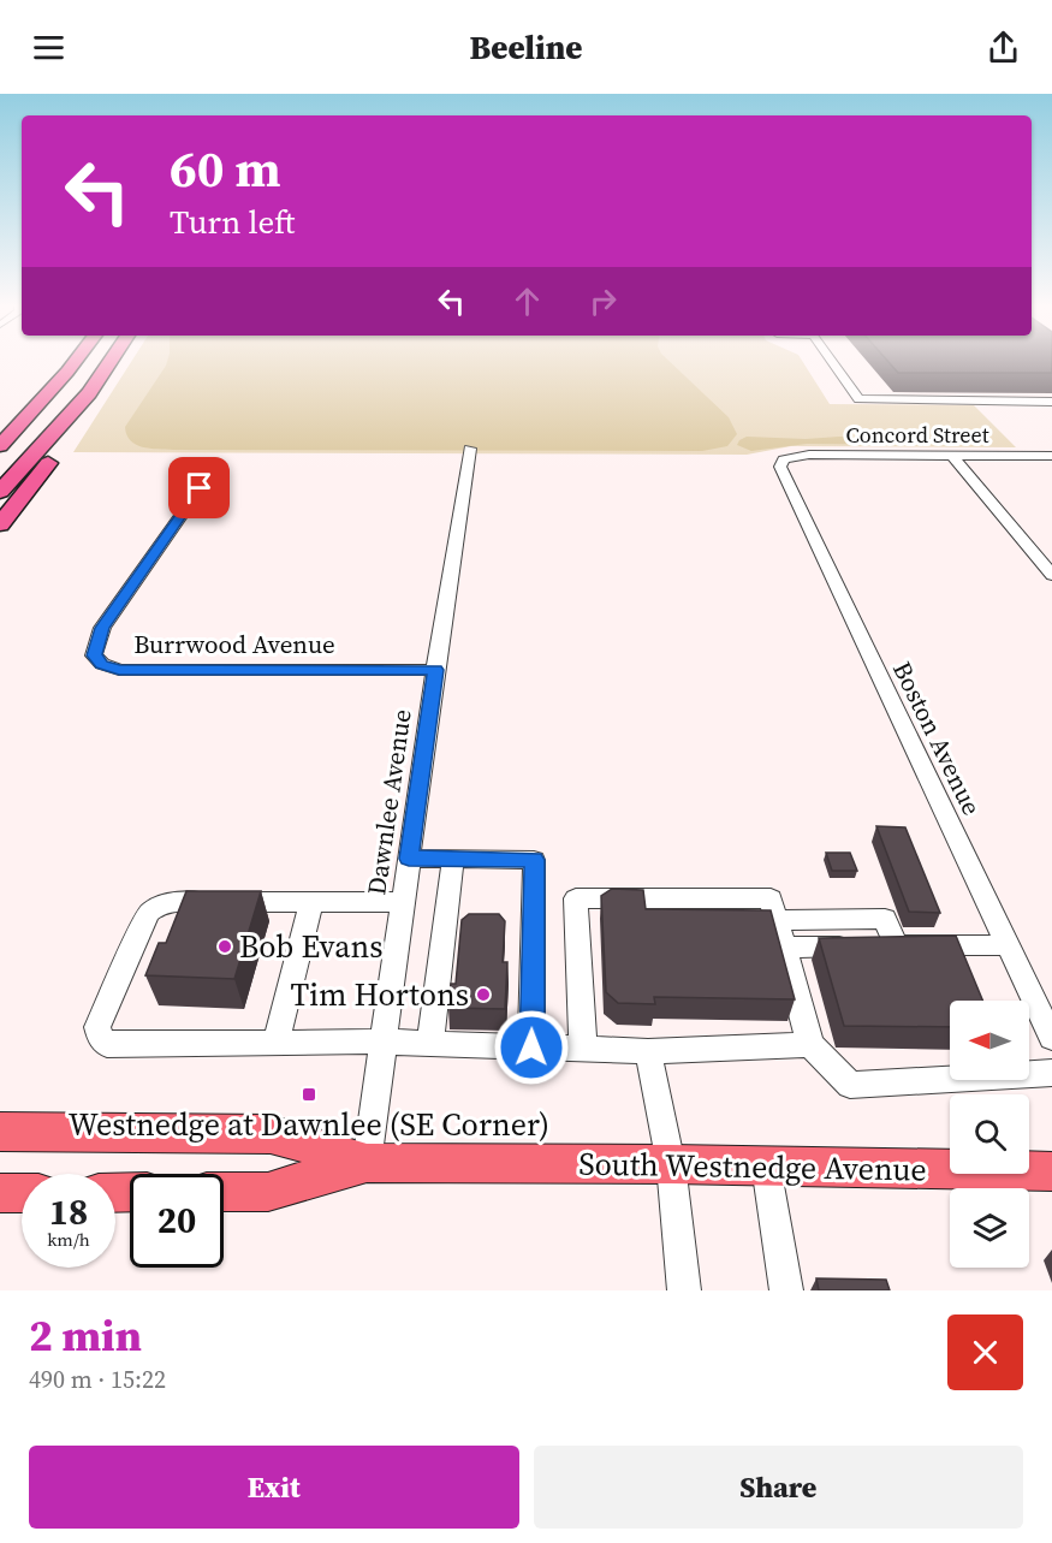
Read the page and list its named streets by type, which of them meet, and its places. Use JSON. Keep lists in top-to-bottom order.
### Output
{
  "streets": {
    "main road": ["South Westnedge Avenue"],
    "street": [
      "Concord Street",
      "Burrwood Avenue",
      "Boston Avenue",
      "Dawnlee Avenue"
    ]
  },
  "crossings": [
    ["Concord Street", "Boston Avenue"],
    ["Burrwood Avenue", "Dawnlee Avenue"],
    ["Dawnlee Avenue", "South Westnedge Avenue"]
  ],
  "places": {
    "other": ["Bob Evans", "Tim Hortons"],
    "transit": ["Westnedge at Dawnlee (SE Corner)"]
  },
  "north": "left",
  "page": {
    "header": "Beeline",
    "turn": ["60 m", "Turn left"],
    "speed": "18 km/h",
    "limit": "20",
    "heading": ["2 min", "490 m · 15:22"],
    "buttons": ["Exit", "Share"]
  }
}
